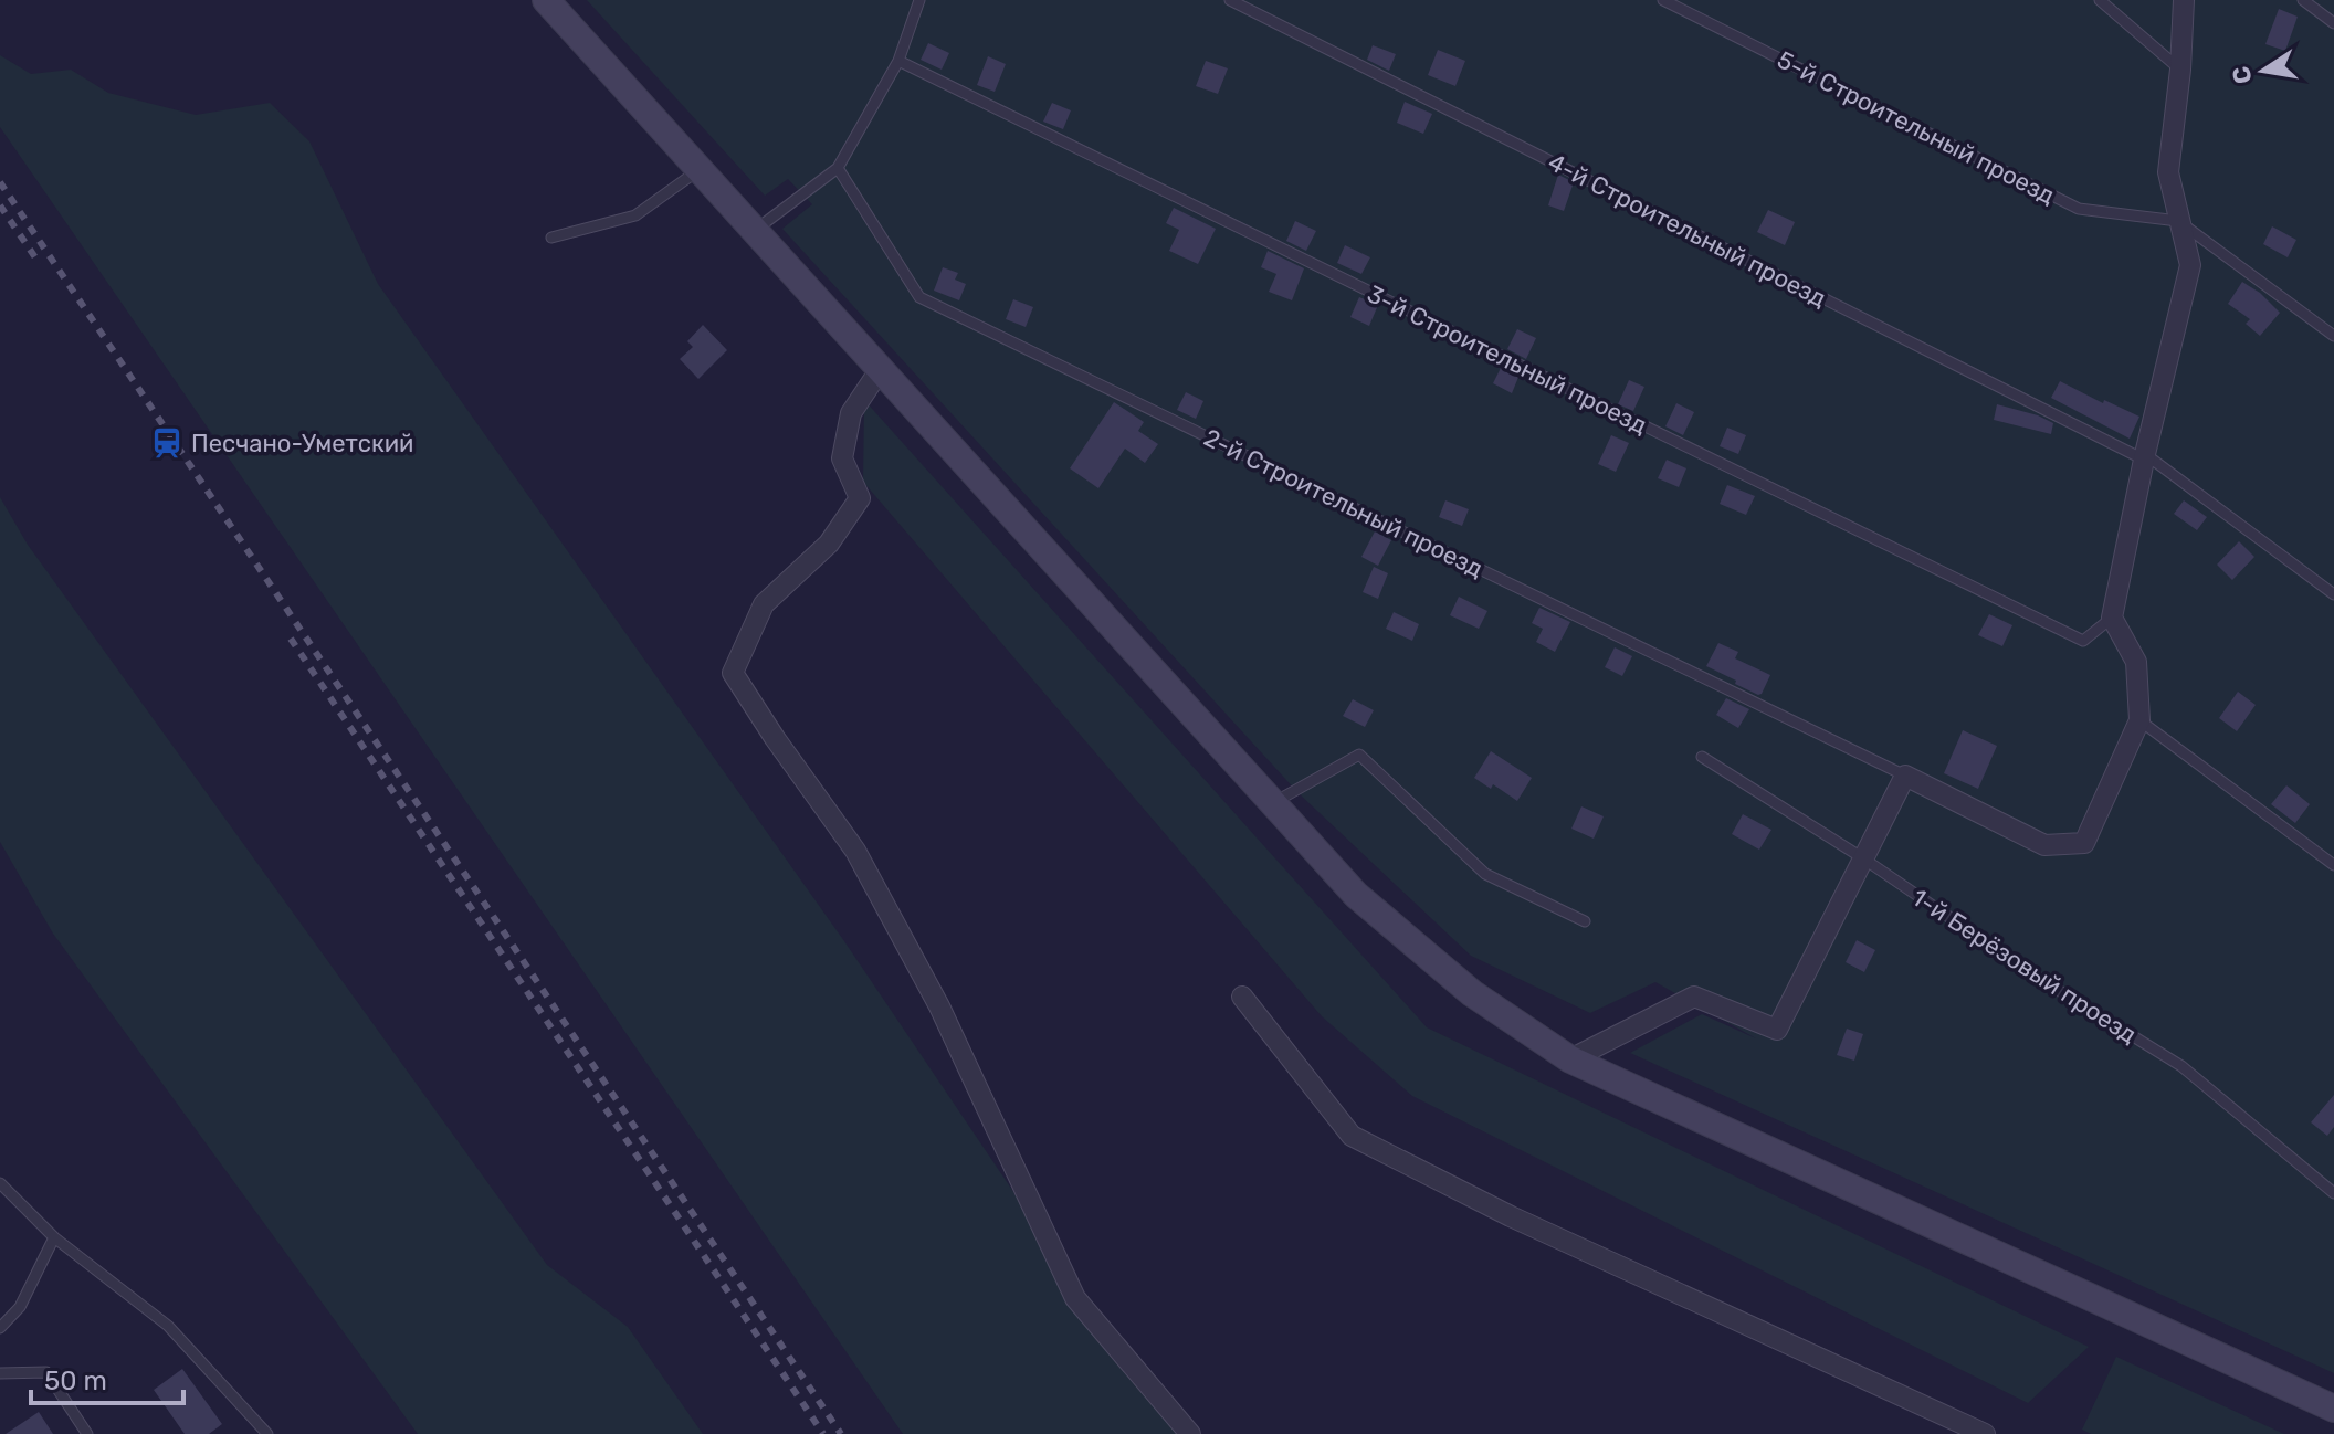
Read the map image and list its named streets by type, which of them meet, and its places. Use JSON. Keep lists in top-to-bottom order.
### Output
{
  "streets": {
    "lane": [
      "5-й Строительный проезд",
      "4-й Строительный проезд",
      "3-й Строительный проезд",
      "2-й Строительный проезд",
      "1-й Берёзовый проезд"
    ]
  },
  "places": {
    "station": ["Песчано-Уметский"]
  },
  "scale_bar": "50 m",
  "north": "left"
}
